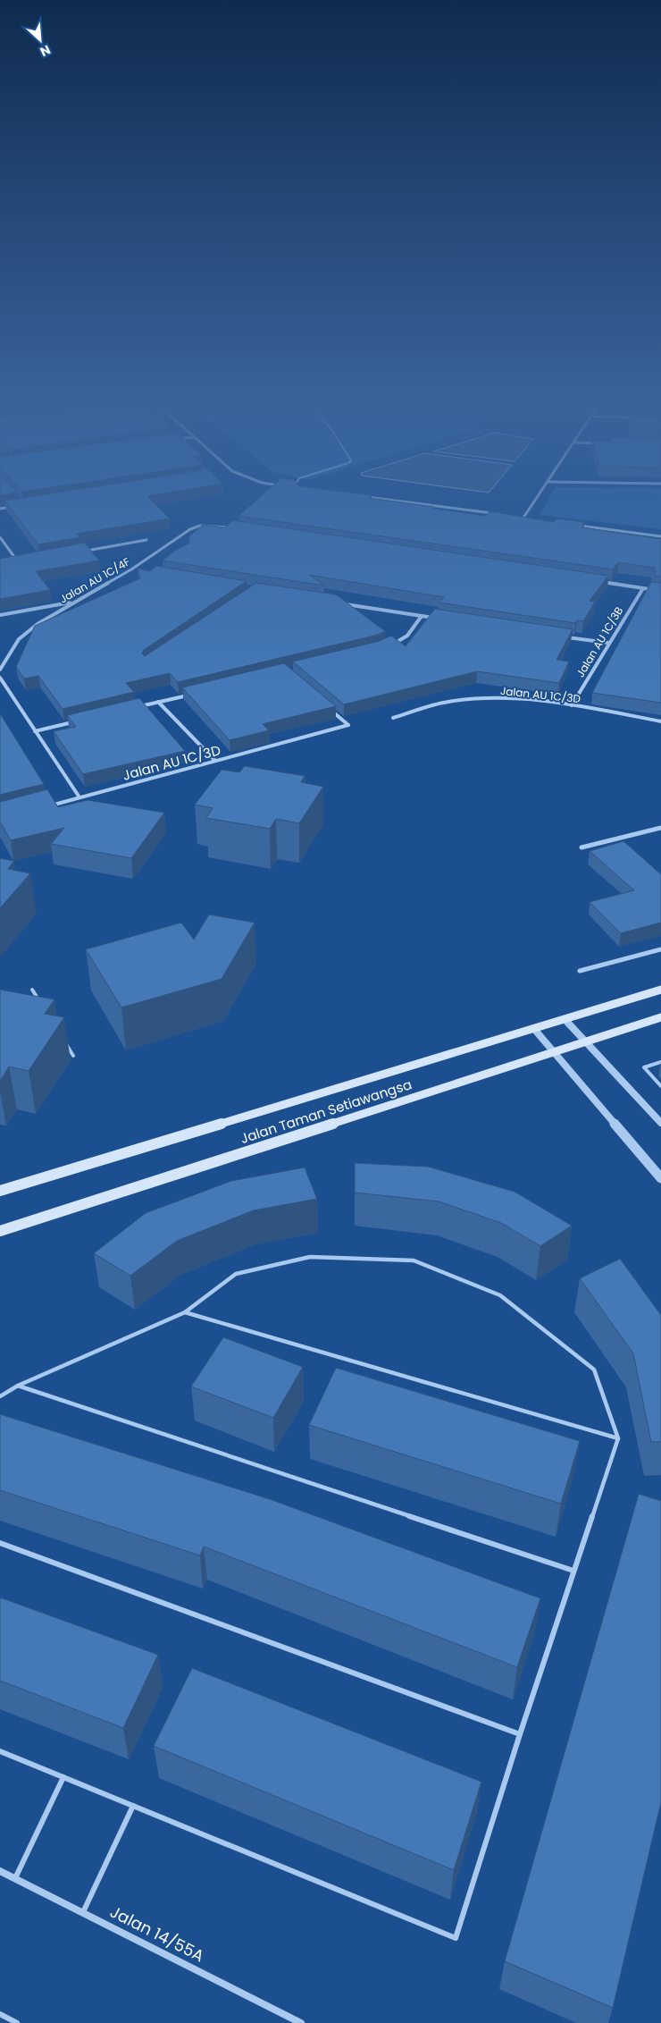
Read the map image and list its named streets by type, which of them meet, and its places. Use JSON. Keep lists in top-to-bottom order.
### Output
{
  "streets": {
    "main road": ["Jalan Taman Setiawangsa"],
    "street": [
      "Jalan AU 1C/4F",
      "Jalan AU 1C/3B",
      "Jalan AU 1C/3D",
      "Jalan 14/55A"
    ]
  },
  "crossings": [
    ["Jalan AU 1C/3B", "Jalan AU 1C/3D"]
  ],
  "north": "bottom right"
}
